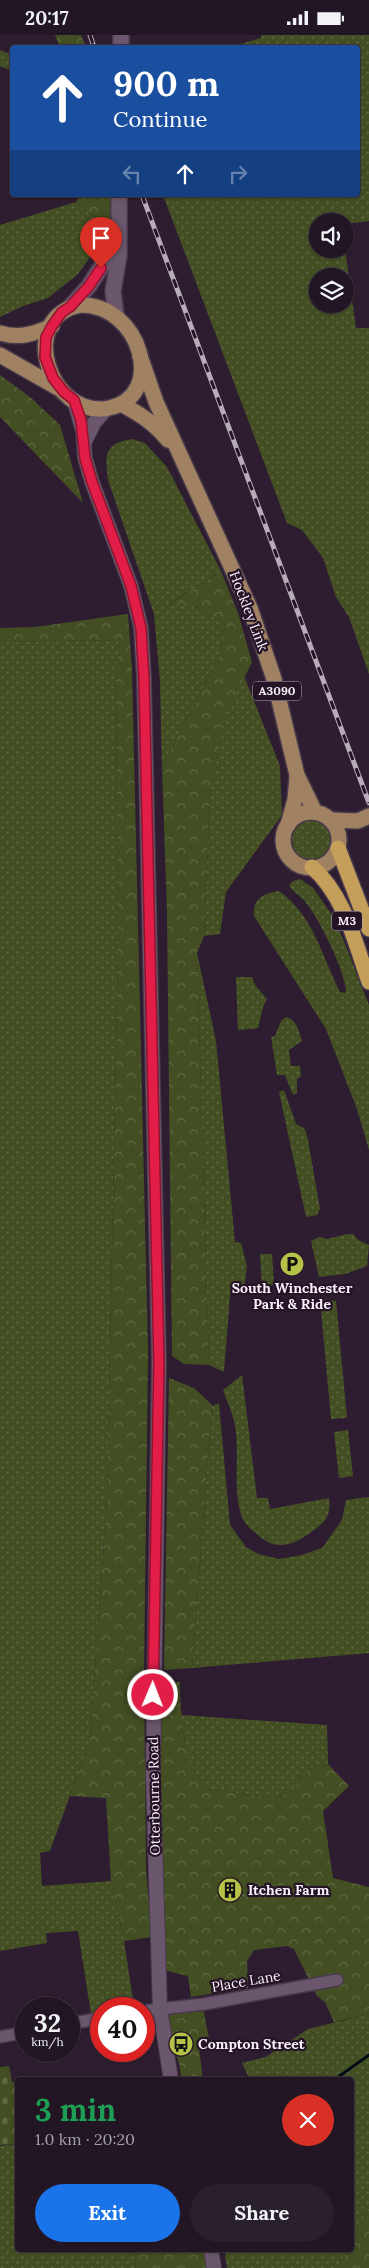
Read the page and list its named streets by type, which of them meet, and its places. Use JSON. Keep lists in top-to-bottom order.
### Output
{
  "streets": {
    "highway": ["M3"],
    "main road": ["Hockley Link", "A3090"],
    "street": ["Otterbourne Road", "Place Lane"]
  },
  "crossings": [
    ["Hockley Link", "M3"],
    ["Hockley Link", "Otterbourne Road"],
    ["Otterbourne Road", "Place Lane"]
  ],
  "places": {
    "parking": ["South Winchester Park & Ride"],
    "building": ["Itchen Farm"],
    "bus stop": ["Compton Street"]
  },
  "page": {
    "status": "20:17",
    "turn": ["900 m", "Continue"],
    "speed": "32 km/h",
    "limit": "40",
    "heading": ["3 min", "1.0 km · 20:20"],
    "buttons": ["Exit", "Share"]
  }
}
